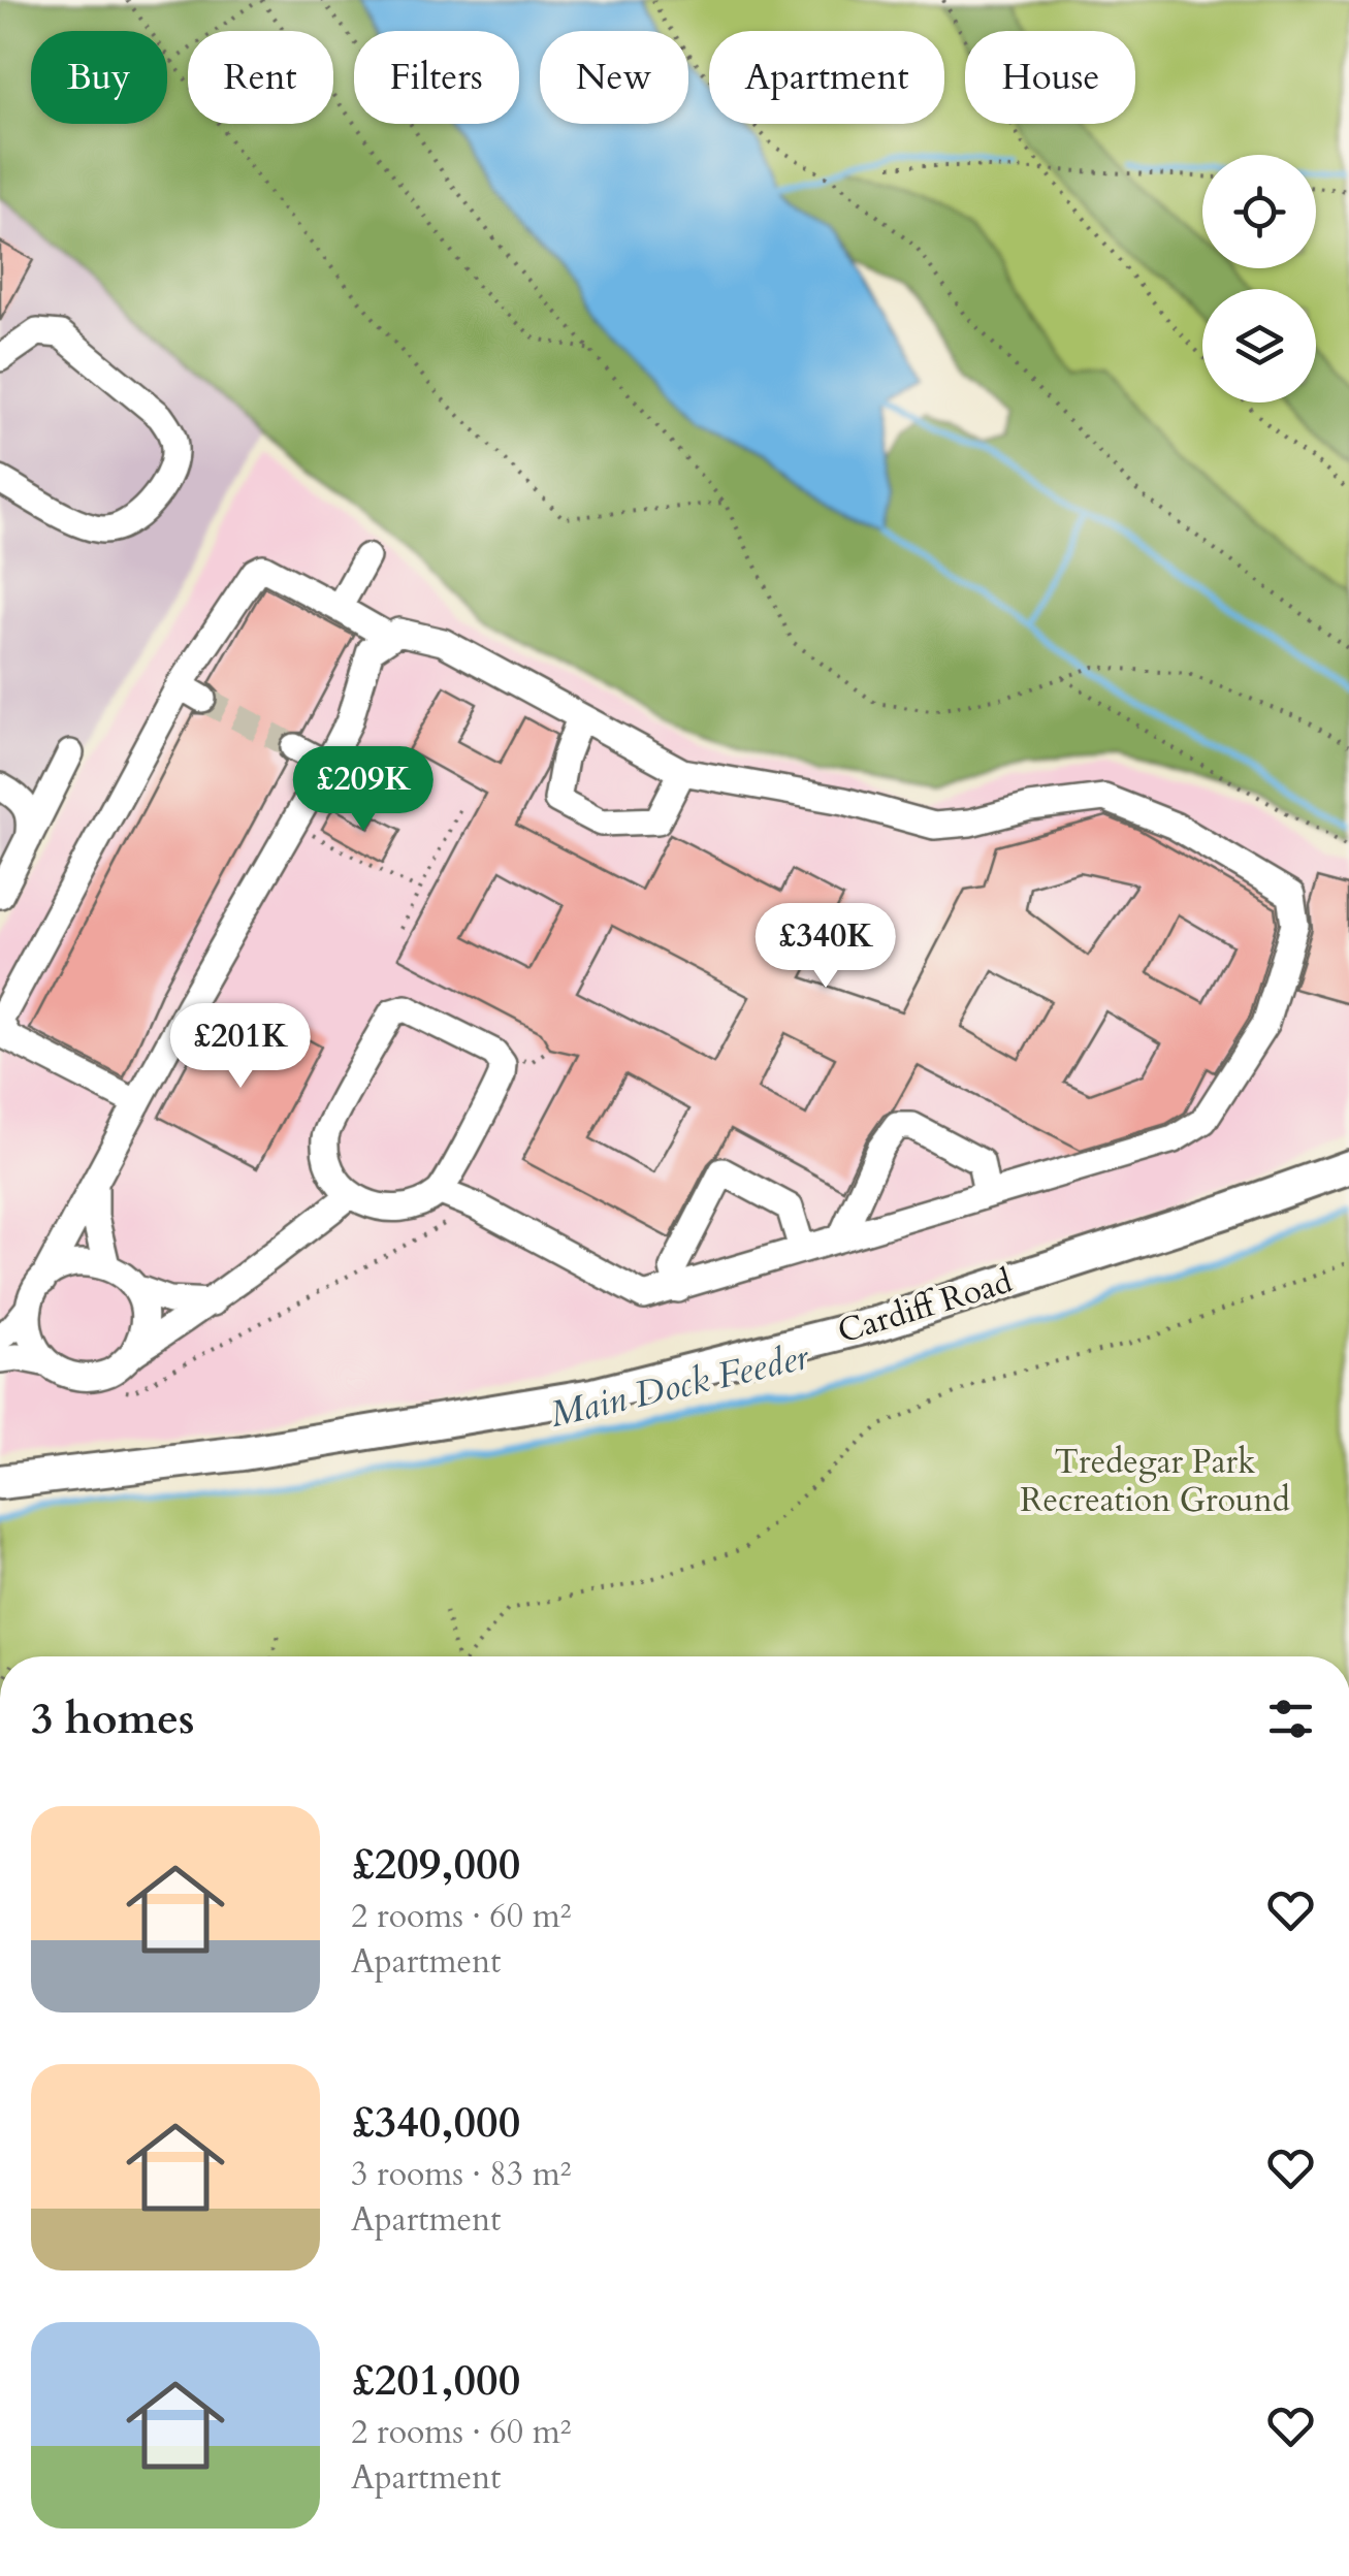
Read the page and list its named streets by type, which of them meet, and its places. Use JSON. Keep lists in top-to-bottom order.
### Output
{
  "streets": {
    "main road": ["Cardiff Road"]
  },
  "water": ["Main Dock Feeder"],
  "parks": ["Tredegar Park Recreation Ground"],
  "page": {
    "chip": [
      "Buy",
      "Rent",
      "Filters",
      "New",
      "Apartment",
      "House"
    ],
    "price": ["£209K", "£340K", "£201K"],
    "heading": "3 homes",
    "list": [
      {
        "name": "£209,000",
        "note": "2 rooms · 60 m² · Apartment"
      },
      {
        "name": "£340,000",
        "note": "3 rooms · 83 m² · Apartment"
      },
      {
        "name": "£201,000",
        "note": "2 rooms · 60 m² · Apartment"
      }
    ]
  }
}
